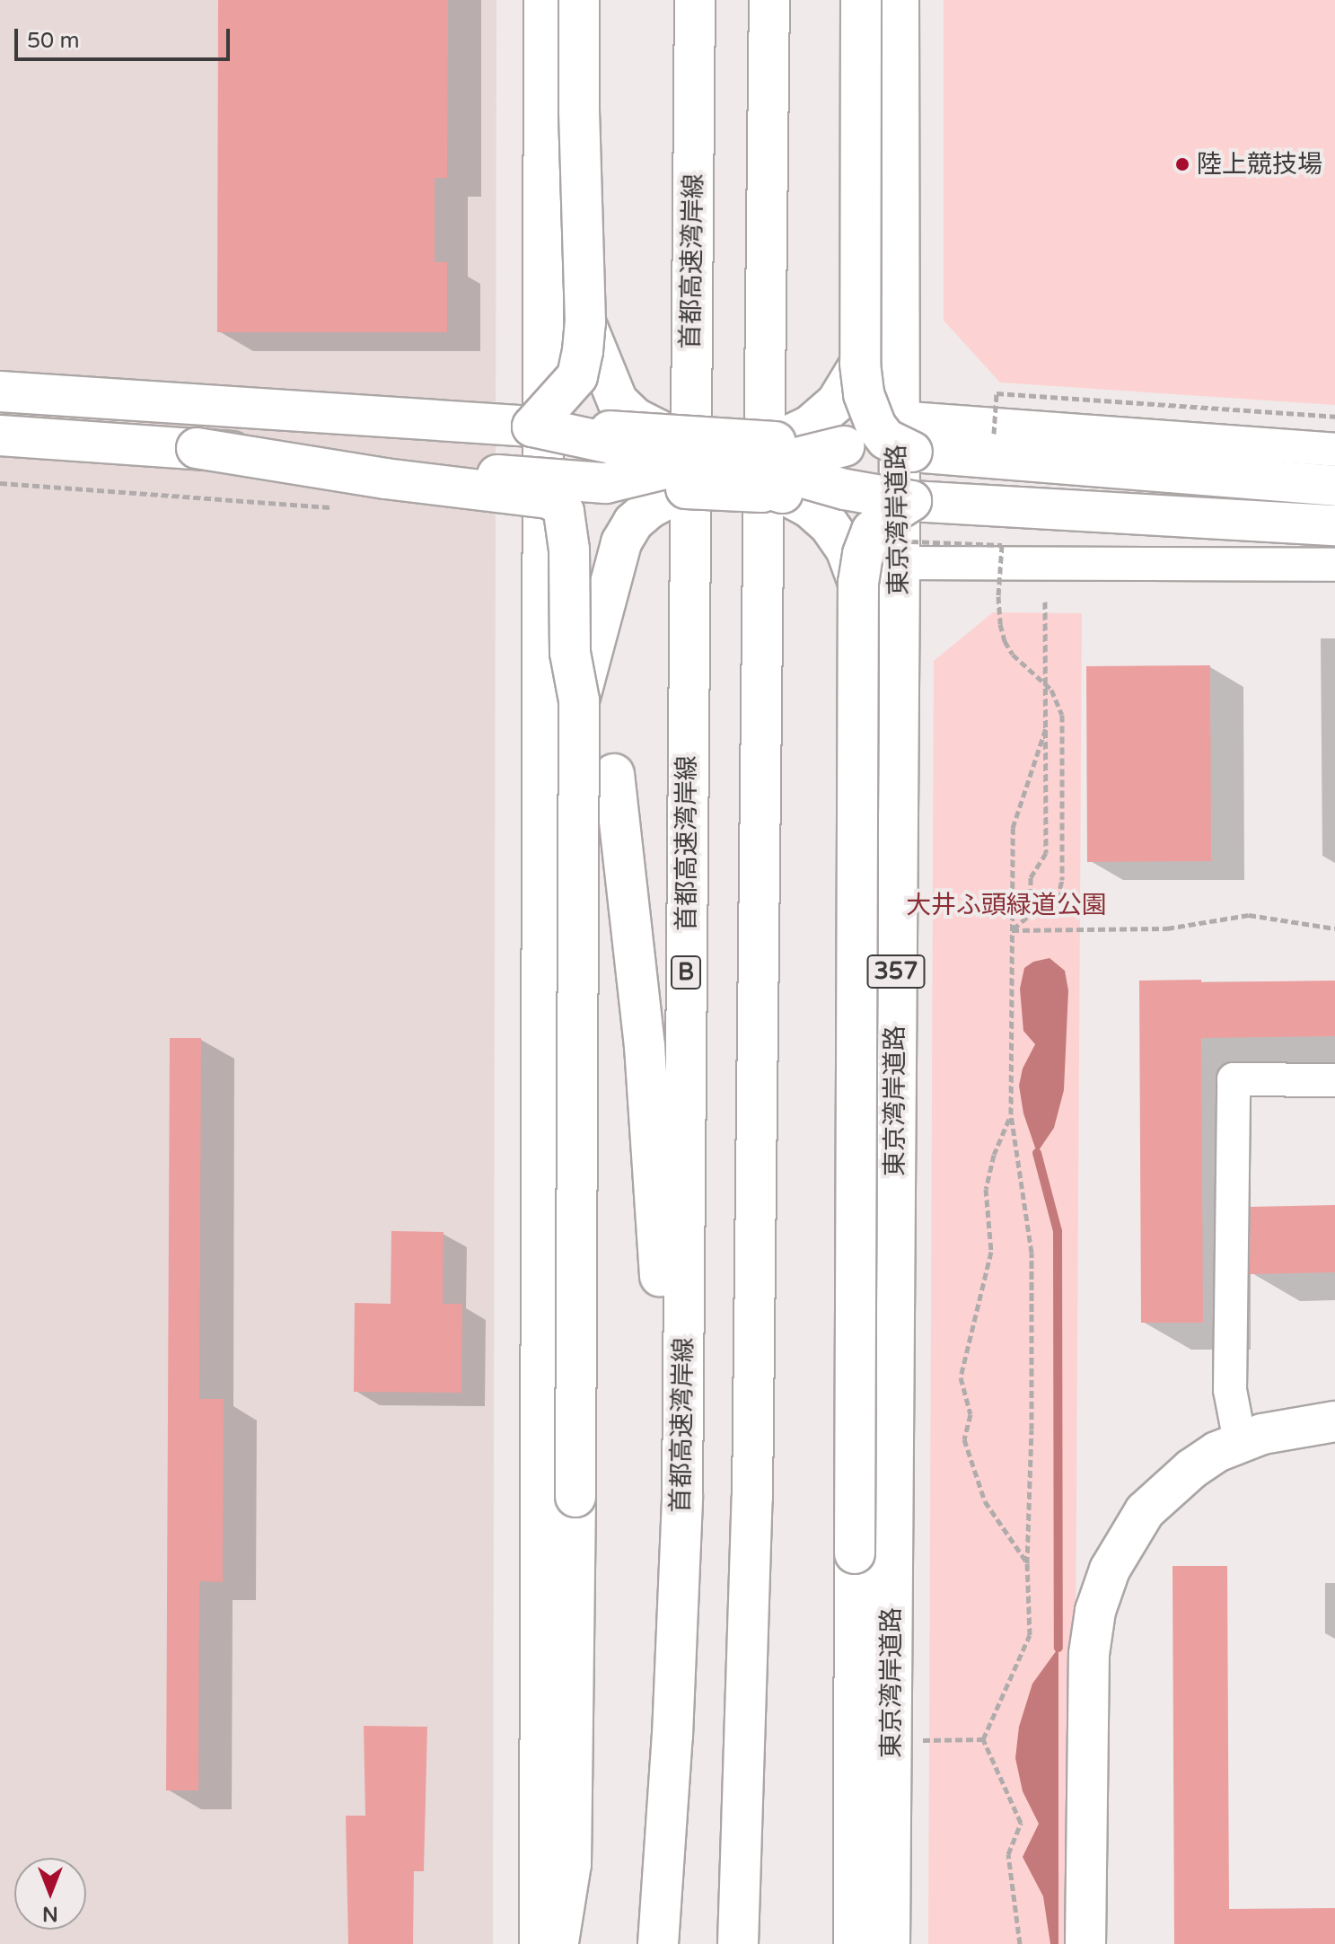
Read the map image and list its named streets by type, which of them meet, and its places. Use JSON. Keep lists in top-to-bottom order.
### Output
{
  "streets": {
    "main road": [
      "首都高速湾岸線",
      "東京湾岸道路",
      "357",
      "B"
    ]
  },
  "parks": ["大井ふ頭緑道公園"],
  "places": ["陸上競技場"],
  "scale_bar": "50 m",
  "north": "bottom"
}
